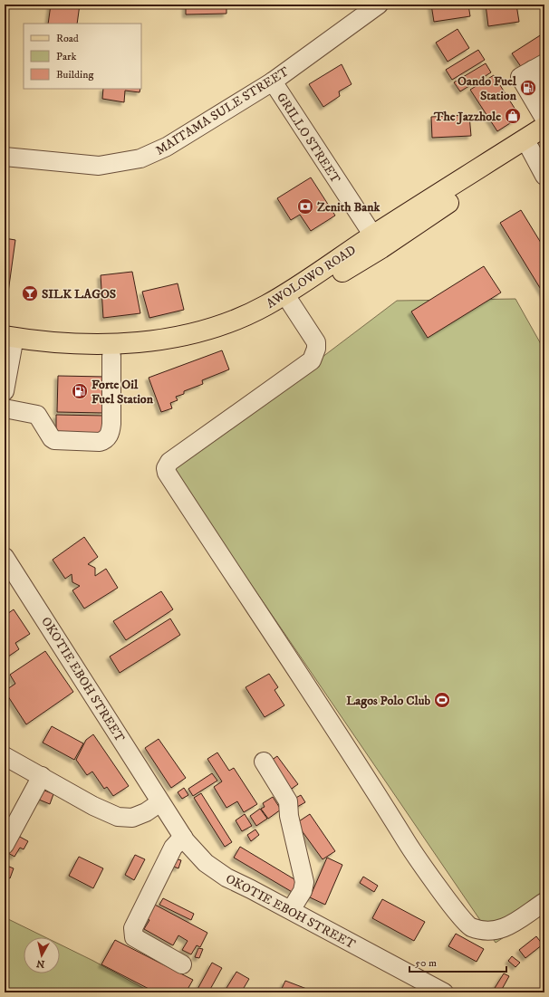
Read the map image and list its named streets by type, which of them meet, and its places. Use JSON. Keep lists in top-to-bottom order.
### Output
{
  "streets": {
    "main road": ["AWOLOWO ROAD"],
    "street": ["MAITAMA SULE STREET", "GRILLO STREET", "OKOTIE EBOH STREET"]
  },
  "crossings": [
    ["MAITAMA SULE STREET", "GRILLO STREET"],
    ["GRILLO STREET", "AWOLOWO ROAD"]
  ],
  "places": {
    "fuel station": ["Oando Fuel Station", "Forte Oil Fuel Station"],
    "shop": ["The Jazzhole"],
    "bank": ["Zenith Bank"],
    "bar": ["SILK LAGOS"],
    "sports": ["Lagos Polo Club"]
  },
  "legend": ["Road", "Park", "Building"],
  "scale_bar": "50 m",
  "north": "bottom"
}
